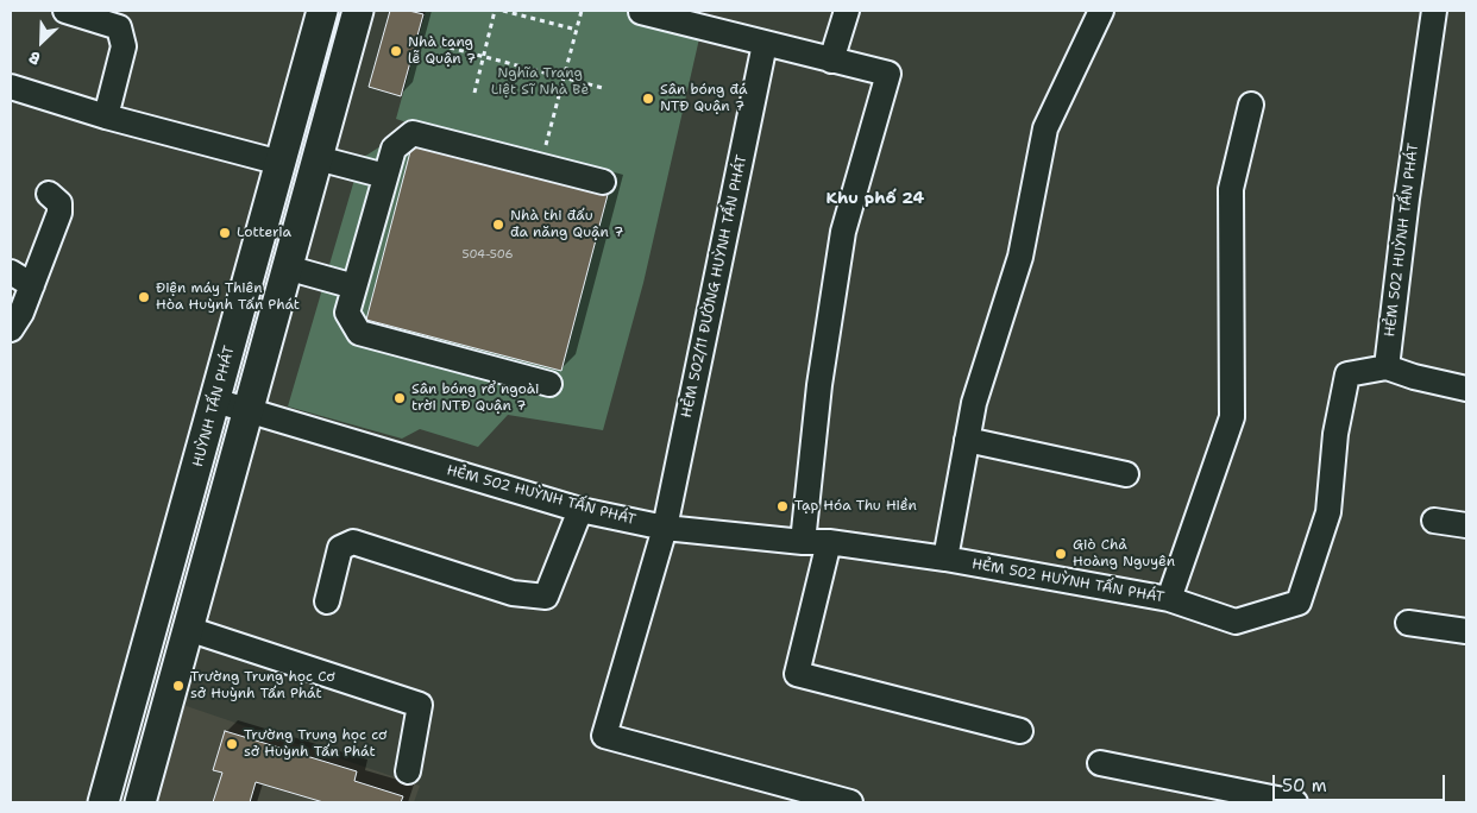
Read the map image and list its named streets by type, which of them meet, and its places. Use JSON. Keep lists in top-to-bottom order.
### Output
{
  "streets": {
    "main road": ["HUỲNH TẤN PHÁT"],
    "street": ["HẺM 502 HUỲNH TẤN PHÁT", "HẺM 502/11 ĐƯỜNG HUỲNH TẤN PHÁT"]
  },
  "crossings": [
    ["HẺM 502 HUỲNH TẤN PHÁT", "HẺM 502/11 ĐƯỜNG HUỲNH TẤN PHÁT"],
    ["HẺM 502 HUỲNH TẤN PHÁT", "HUỲNH TẤN PHÁT"]
  ],
  "districts": ["Khu phố 24"],
  "parks": ["Nghĩa Trang Liệt Sĩ Nhà Bè"],
  "places": [
    "Nhà tang lễ Quận 7",
    "Sân bóng đá NTĐ Quận 7",
    "Nhà thi đấu đa năng Quận 7",
    "Lotteria",
    "Điện máy Thiên Hòa Huỳnh Tấn Phát",
    "Sân bóng rổ ngoài trời NTĐ Quận 7",
    "Tạp Hóa Thu Hiền",
    "Giò Chả Hoàng Nguyên",
    "Trường Trung học Cơ sở Huỳnh Tấn Phát",
    "Trường Trung học cơ sở Huỳnh Tấn Phát"
  ],
  "house_numbers": ["504-506"],
  "scale_bar": "50 m",
  "north": "bottom left"
}
